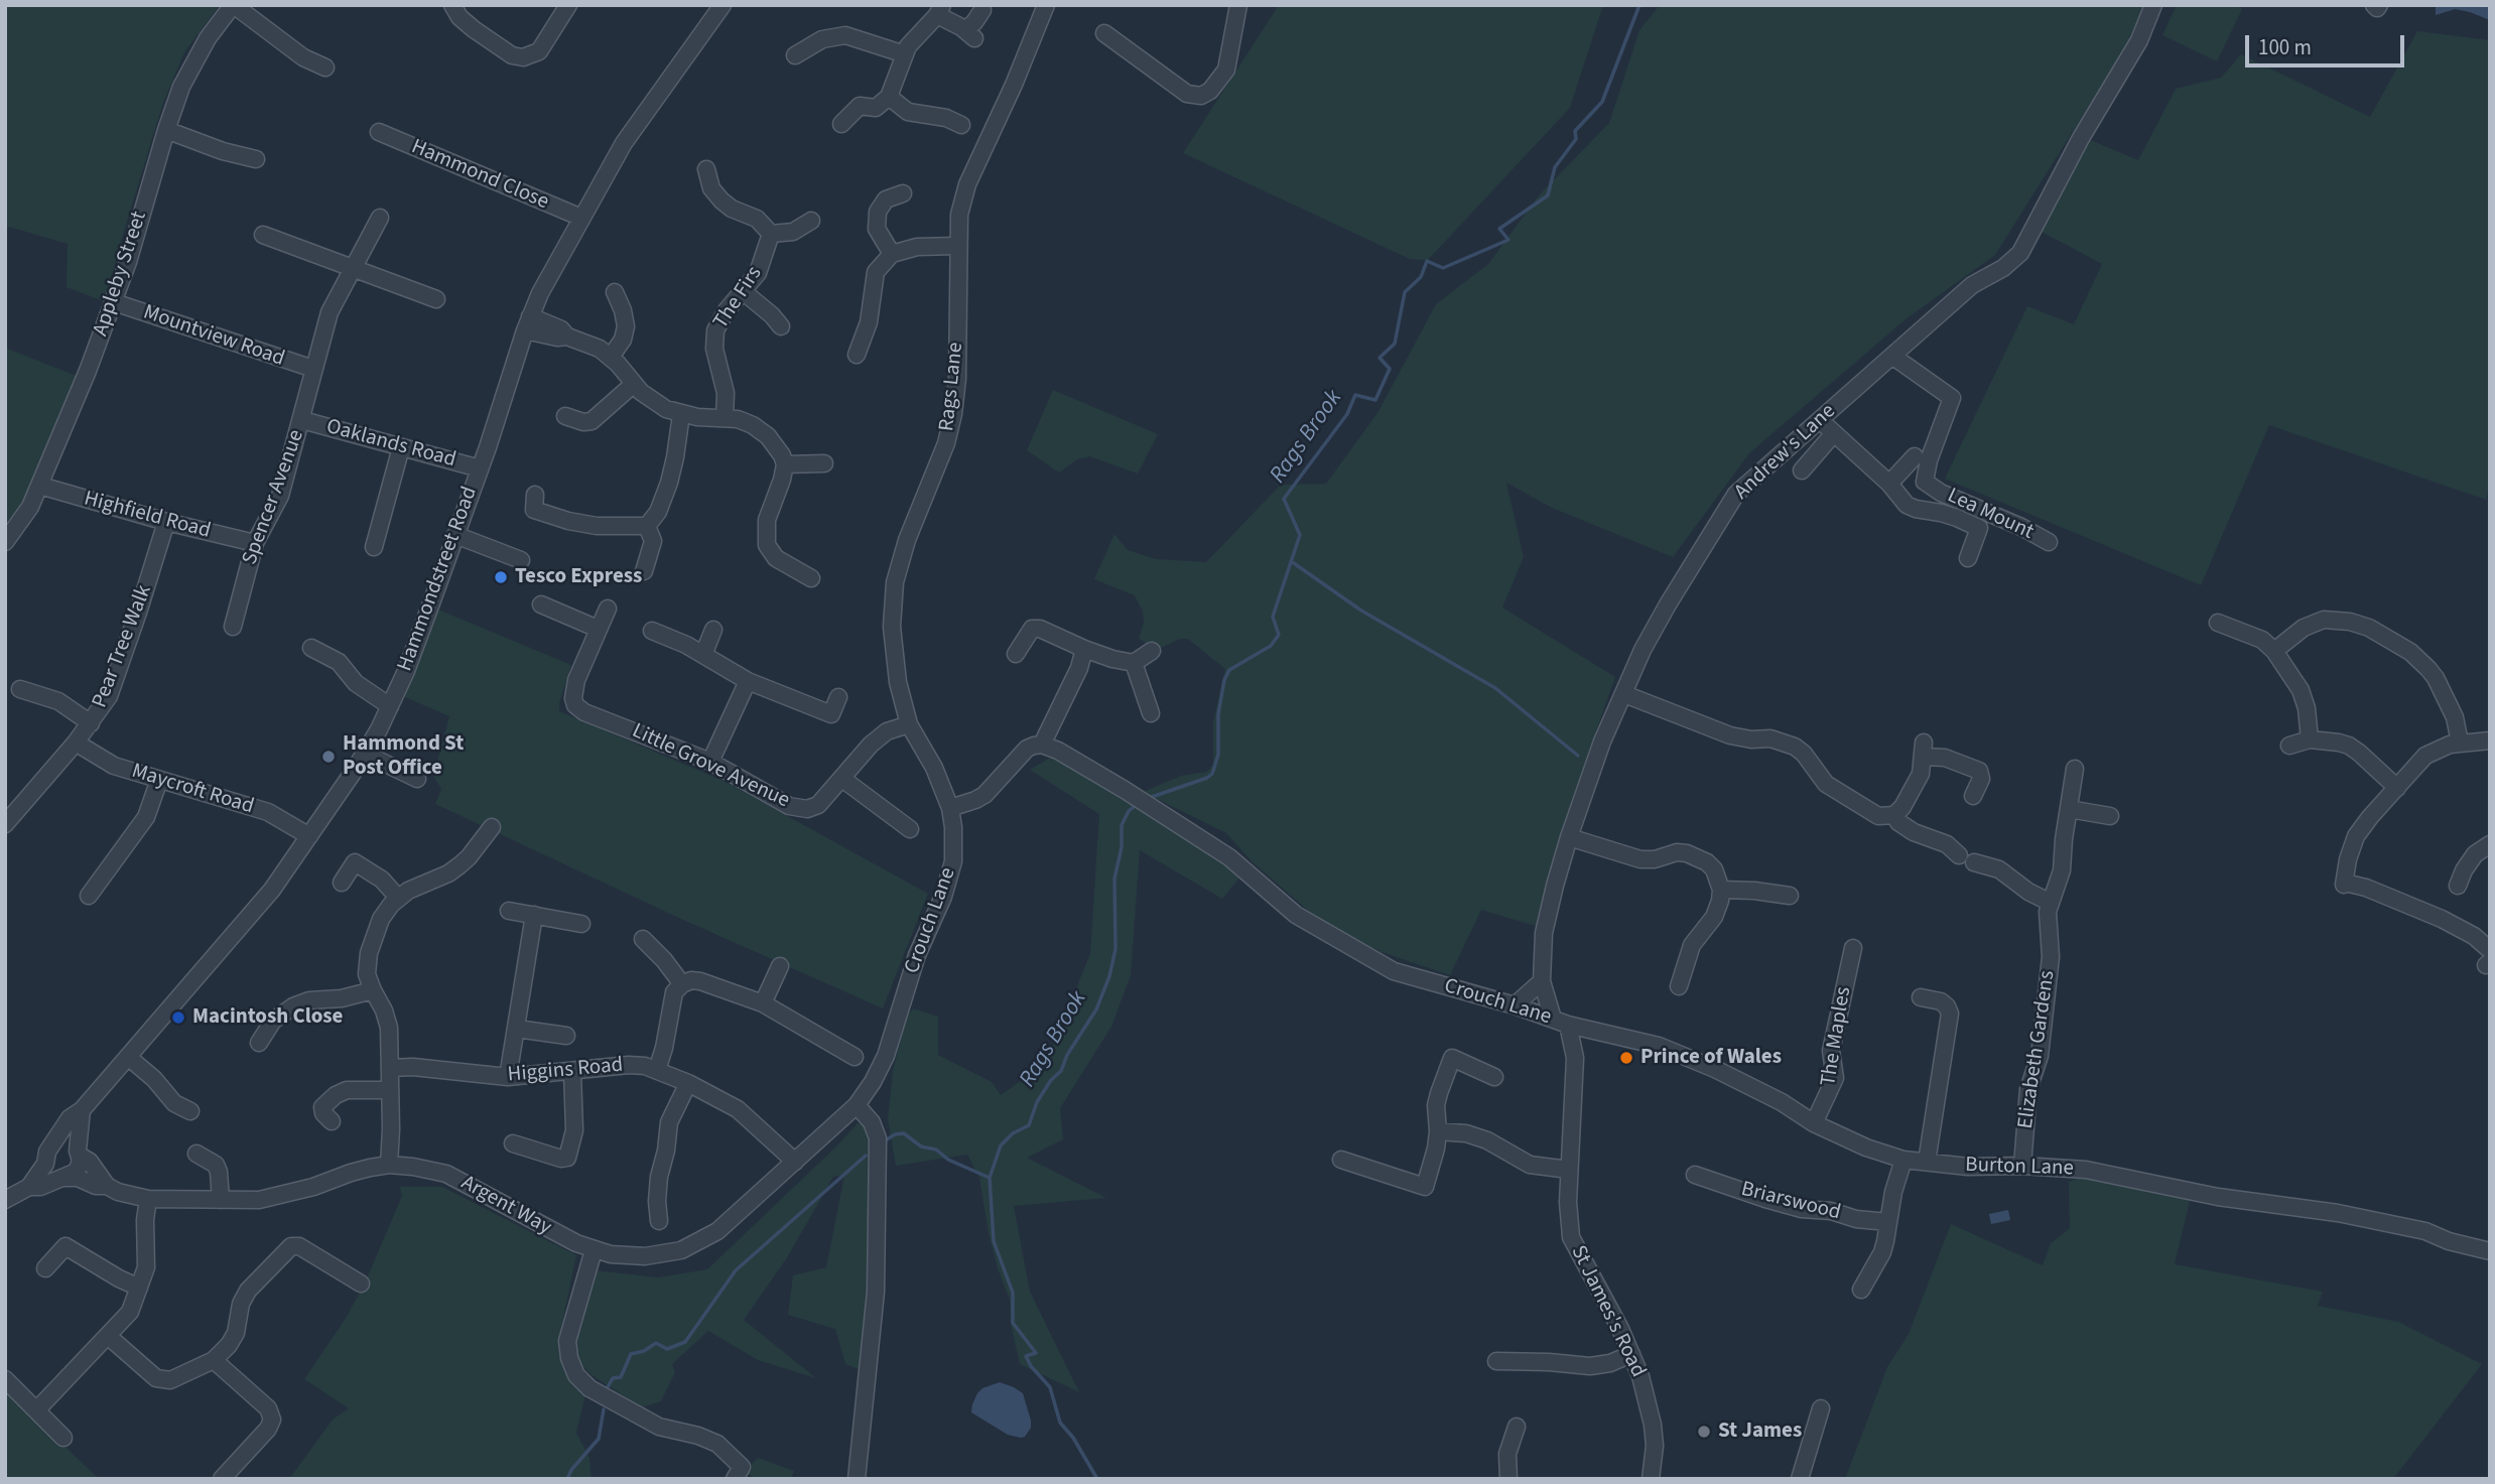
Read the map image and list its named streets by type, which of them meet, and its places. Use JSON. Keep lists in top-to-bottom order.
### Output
{
  "streets": {
    "street": [
      "Hammond Close",
      "Appleby Street",
      "The Firs",
      "Mountview Road",
      "Rags Lane",
      "Oaklands Road",
      "Andrew's Lane",
      "Spencer Avenue",
      "Lea Mount",
      "Highfield Road",
      "Hammondstreet Road",
      "Pear Tree Walk",
      "Little Grove Avenue",
      "Maycroft Road",
      "Crouch Lane",
      "The Maples",
      "Elizabeth Gardens",
      "Higgins Road",
      "Burton Lane",
      "Briarswood",
      "Argent Way",
      "St James's Road"
    ]
  },
  "crossings": [
    ["Hammond Close", "Hammondstreet Road"],
    ["Appleby Street", "Mountview Road"],
    ["Appleby Street", "Highfield Road"],
    ["Mountview Road", "Spencer Avenue"],
    ["Rags Lane", "Little Grove Avenue"],
    ["Rags Lane", "Crouch Lane"],
    ["Oaklands Road", "Spencer Avenue"],
    ["Oaklands Road", "Hammondstreet Road"],
    ["Andrew's Lane", "Lea Mount"],
    ["Andrew's Lane", "Crouch Lane"],
    ["Andrew's Lane", "Burton Lane"],
    ["Andrew's Lane", "St James's Road"],
    ["Spencer Avenue", "Highfield Road"],
    ["Highfield Road", "Pear Tree Walk"],
    ["Hammondstreet Road", "Maycroft Road"],
    ["Hammondstreet Road", "Argent Way"],
    ["Pear Tree Walk", "Maycroft Road"],
    ["Crouch Lane", "Burton Lane"],
    ["Crouch Lane", "Argent Way"],
    ["Crouch Lane", "St James's Road"],
    ["The Maples", "Burton Lane"],
    ["Elizabeth Gardens", "Burton Lane"],
    ["Higgins Road", "Argent Way"],
    ["Burton Lane", "St James's Road"]
  ],
  "water": ["Rags Brook"],
  "places": [
    "Tesco Express",
    "Hammond St Post Office",
    "Macintosh Close",
    "Prince of Wales",
    "St James"
  ],
  "scale_bar": "100 m"
}
